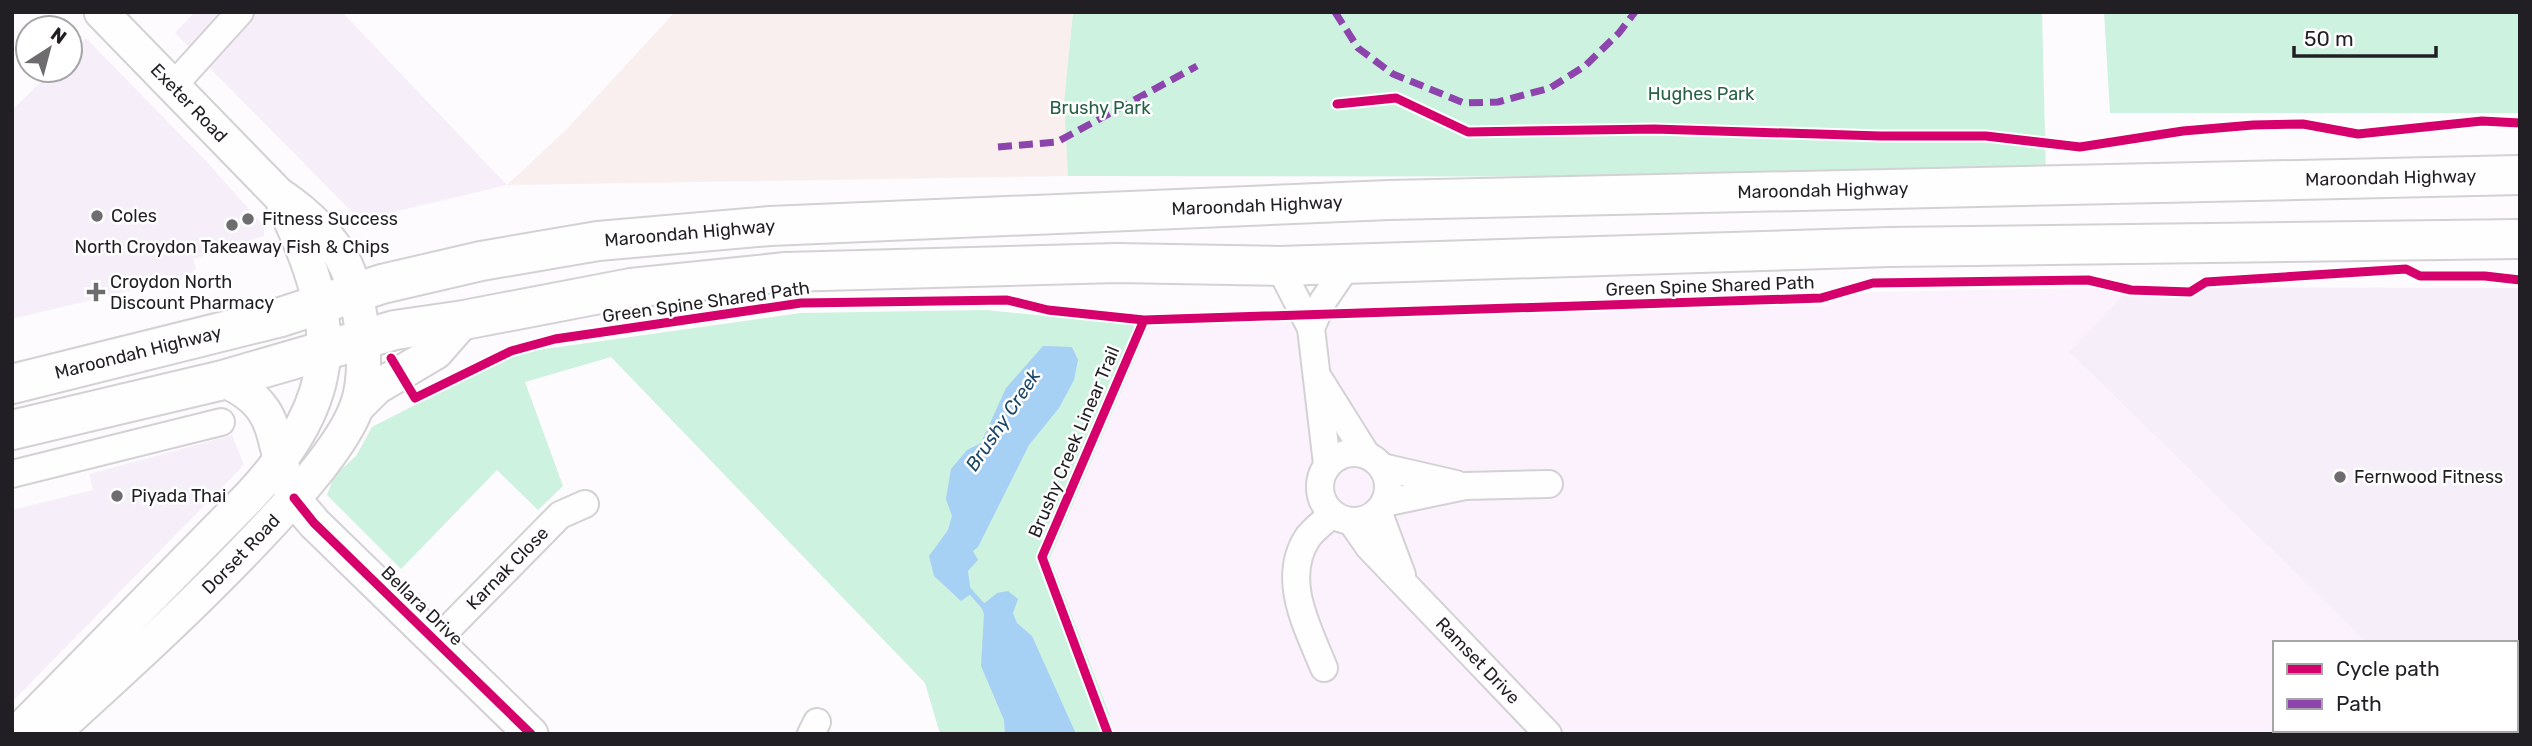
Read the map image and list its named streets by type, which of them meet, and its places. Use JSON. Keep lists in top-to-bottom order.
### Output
{
  "streets": {
    "highway": ["Maroondah Highway"],
    "main road": ["Exeter Road", "Dorset Road", "Bellara Drive"],
    "street": ["Karnak Close", "Ramset Drive"],
    "cycle path": ["Green Spine Shared Path", "Brushy Creek Linear Trail"]
  },
  "crossings": [
    ["Exeter Road", "Maroondah Highway"],
    ["Exeter Road", "Dorset Road"],
    ["Maroondah Highway", "Dorset Road"],
    ["Dorset Road", "Bellara Drive"],
    ["Karnak Close", "Bellara Drive"]
  ],
  "water": ["Brushy Creek"],
  "parks": ["Hughes Park", "Brushy Park"],
  "places": {
    "other": [
      "Coles",
      "Fitness Success",
      "North Croydon Takeaway Fish & Chips",
      "Fernwood Fitness",
      "Piyada Thai"
    ],
    "health": ["Croydon North Discount Pharmacy"]
  },
  "legend": ["Cycle path", "Path"],
  "scale_bar": "50 m",
  "north": "top right"
}
